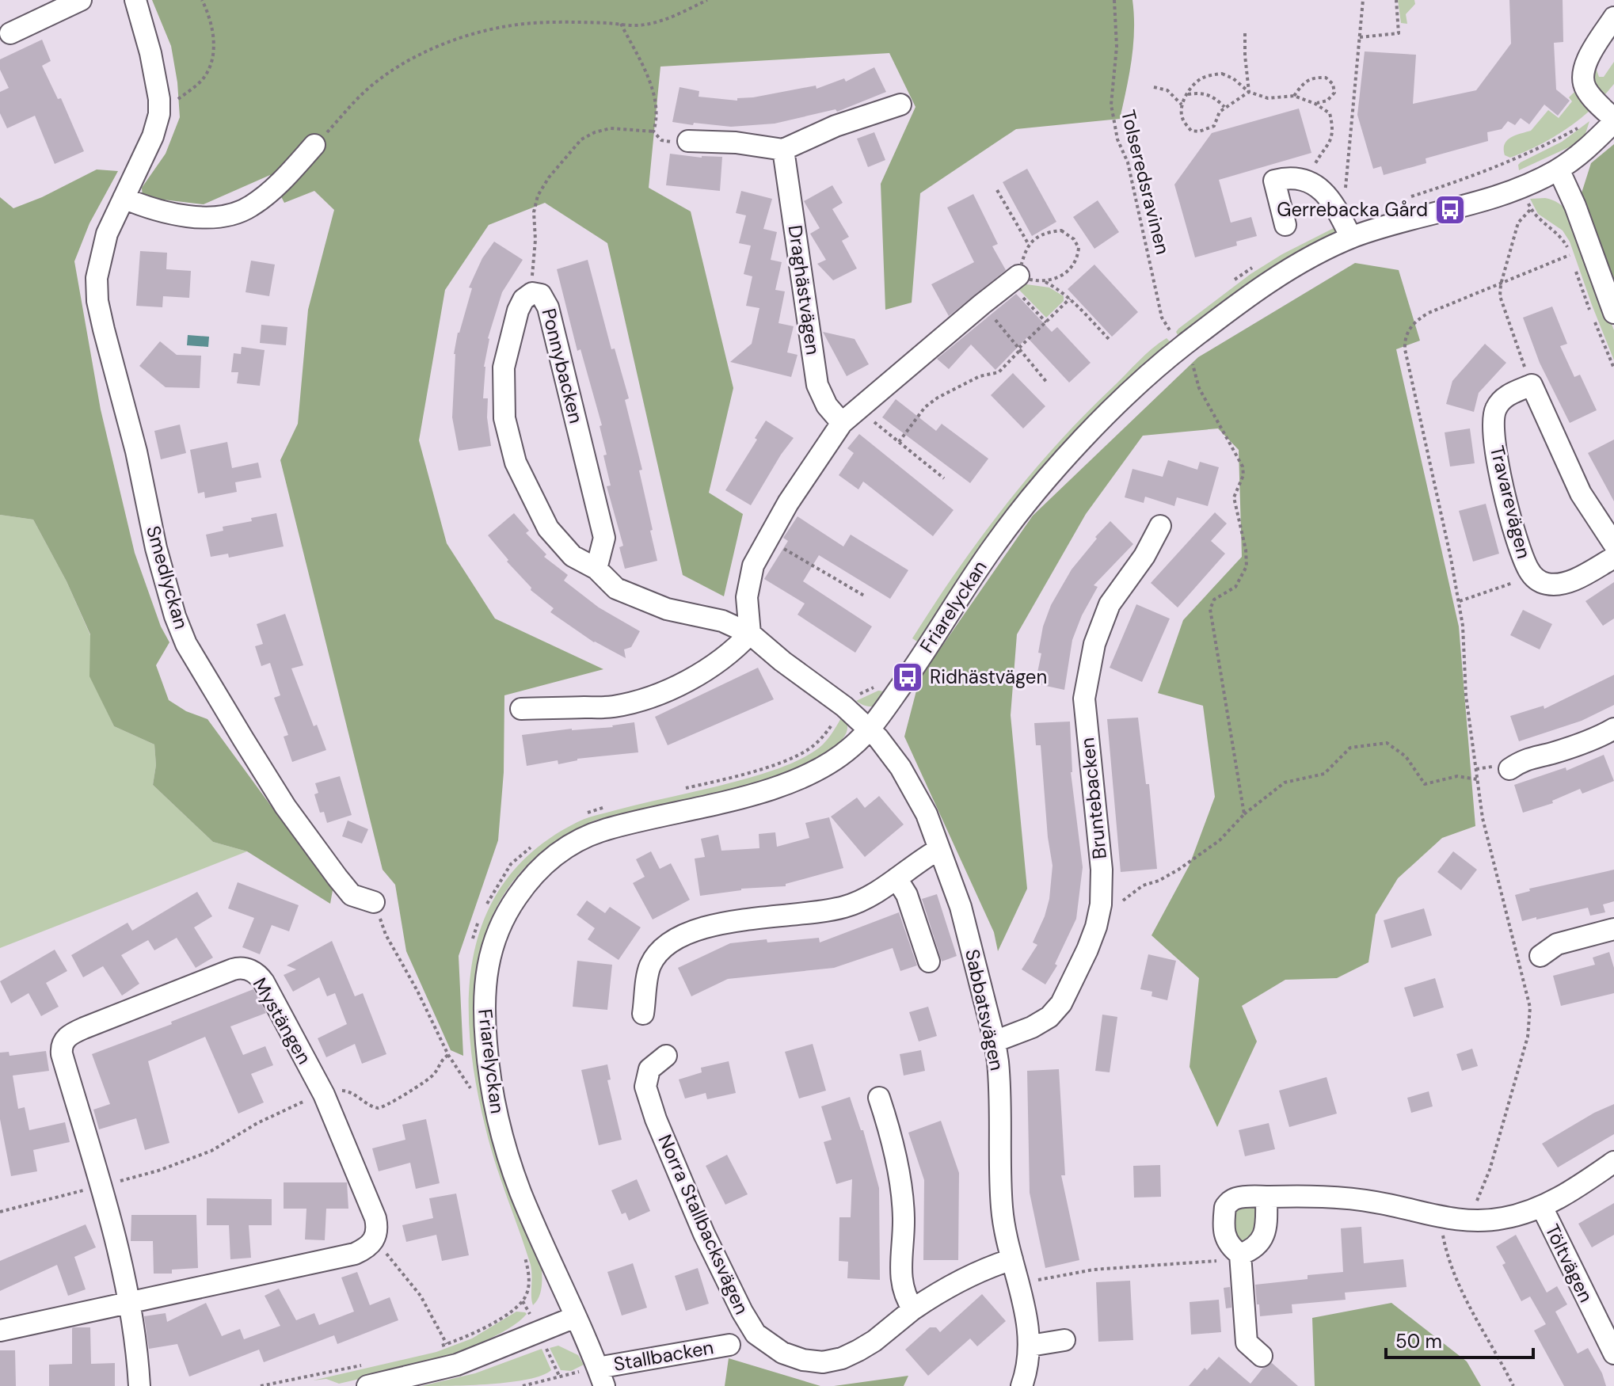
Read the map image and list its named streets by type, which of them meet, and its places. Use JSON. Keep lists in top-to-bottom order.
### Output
{
  "streets": {
    "street": [
      "Draghästvägen",
      "Ponnybacken",
      "Travarevägen",
      "Smedlyckan",
      "Friarelyckan",
      "Bruntebacken",
      "Sabbatsvägen",
      "Mystängen",
      "Norra Stallbacksvägen",
      "Töltvägen",
      "Stallbacken"
    ],
    "path": ["Tolseredsravinen"]
  },
  "crossings": [
    ["Tolseredsravinen", "Friarelyckan"],
    ["Friarelyckan", "Sabbatsvägen"],
    ["Friarelyckan", "Stallbacken"],
    ["Bruntebacken", "Sabbatsvägen"],
    ["Sabbatsvägen", "Norra Stallbacksvägen"]
  ],
  "places": {
    "bus stop": ["Gerrebacka Gård", "Ridhästvägen"]
  },
  "scale_bar": "50 m"
}
